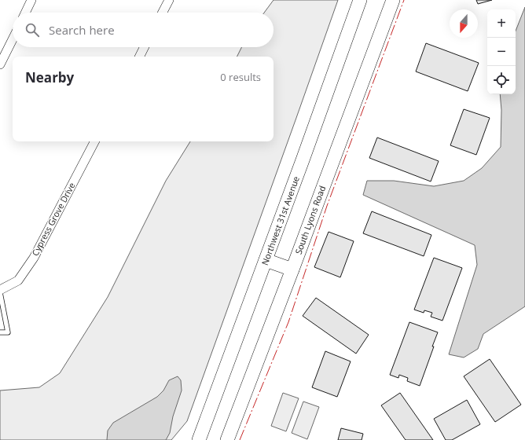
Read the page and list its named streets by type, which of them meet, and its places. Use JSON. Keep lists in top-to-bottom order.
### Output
{
  "streets": {
    "main road": ["South Lyons Road", "Northwest 31st Avenue"],
    "street": ["Cypress Grove Drive"]
  },
  "north": "bottom",
  "page": {
    "map_buttons": ["+", "−"],
    "search": "Search here",
    "heading": ["Nearby", "0 results"]
  }
}
